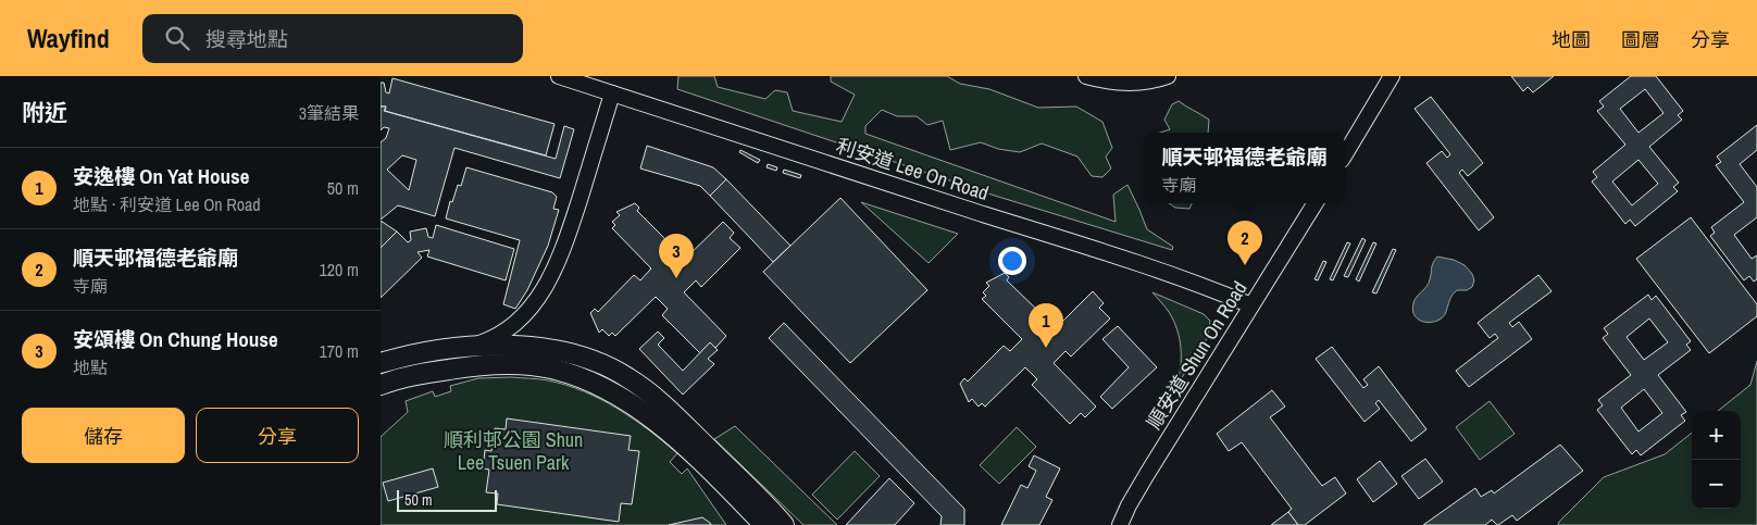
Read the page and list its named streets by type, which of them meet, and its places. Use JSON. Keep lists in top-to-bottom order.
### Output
{
  "streets": {
    "street": ["利安道 Lee On Road", "順安道 Shun On Road"]
  },
  "crossings": [
    ["利安道 Lee On Road", "順安道 Shun On Road"]
  ],
  "parks": ["順利邨公園 Shun Lee Tsuen Park"],
  "scale_bar": "50 m",
  "page": {
    "header": "Wayfind",
    "search": "搜尋地點",
    "nav": ["地圖", "圖層", "分享"],
    "heading": ["附近", "3筆結果"],
    "popup": ["順天邨福德老爺廟", "寺廟"],
    "list": [
      {
        "mark": "1",
        "name": "安逸樓 On Yat House",
        "note": "地點 · 利安道 Lee On Road",
        "value": "50 m"
      },
      {
        "mark": "2",
        "name": "順天邨福德老爺廟",
        "note": "寺廟",
        "value": "120 m"
      },
      {
        "mark": "3",
        "name": "安頌樓 On Chung House",
        "note": "地點",
        "value": "170 m"
      }
    ],
    "pins": ["2", "3", "1"],
    "buttons": ["儲存", "分享"],
    "map_buttons": ["+", "−"],
    "scale": "50 m"
  }
}
